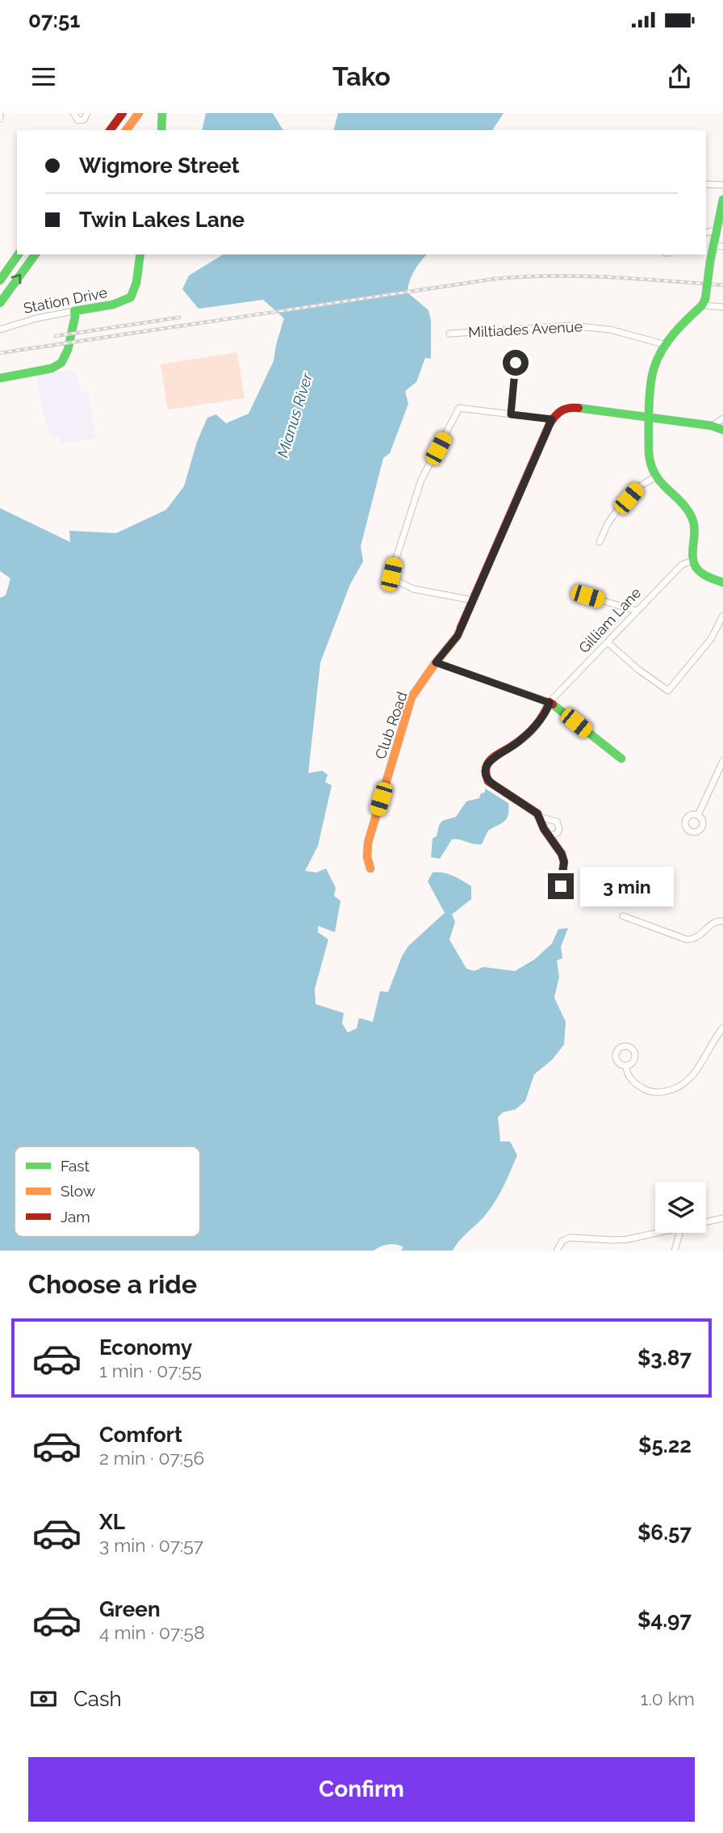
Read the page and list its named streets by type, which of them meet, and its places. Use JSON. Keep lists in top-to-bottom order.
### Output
{
  "streets": {
    "main road": ["Station Drive", "Club Road"],
    "street": ["Miltiades Avenue", "Gilliam Lane"]
  },
  "water": ["Mianus River"],
  "legend": ["Fast", "Slow", "Jam"],
  "page": {
    "status": "07:51",
    "header": "Tako",
    "banner": ["Wigmore Street", "Twin Lakes Lane"],
    "bubble": "3 min",
    "heading": "Choose a ride",
    "list": [
      {
        "name": "Economy",
        "note": "1 min · 07:55",
        "value": "$3.87"
      },
      {
        "name": "Comfort",
        "note": "2 min · 07:56",
        "value": "$5.22"
      },
      {
        "name": "XL",
        "note": "3 min · 07:57",
        "value": "$6.57"
      },
      {
        "name": "Green",
        "note": "4 min · 07:58",
        "value": "$4.97"
      }
    ],
    "pay": ["Cash", "1.0 km"],
    "buttons": "Confirm"
  }
}
